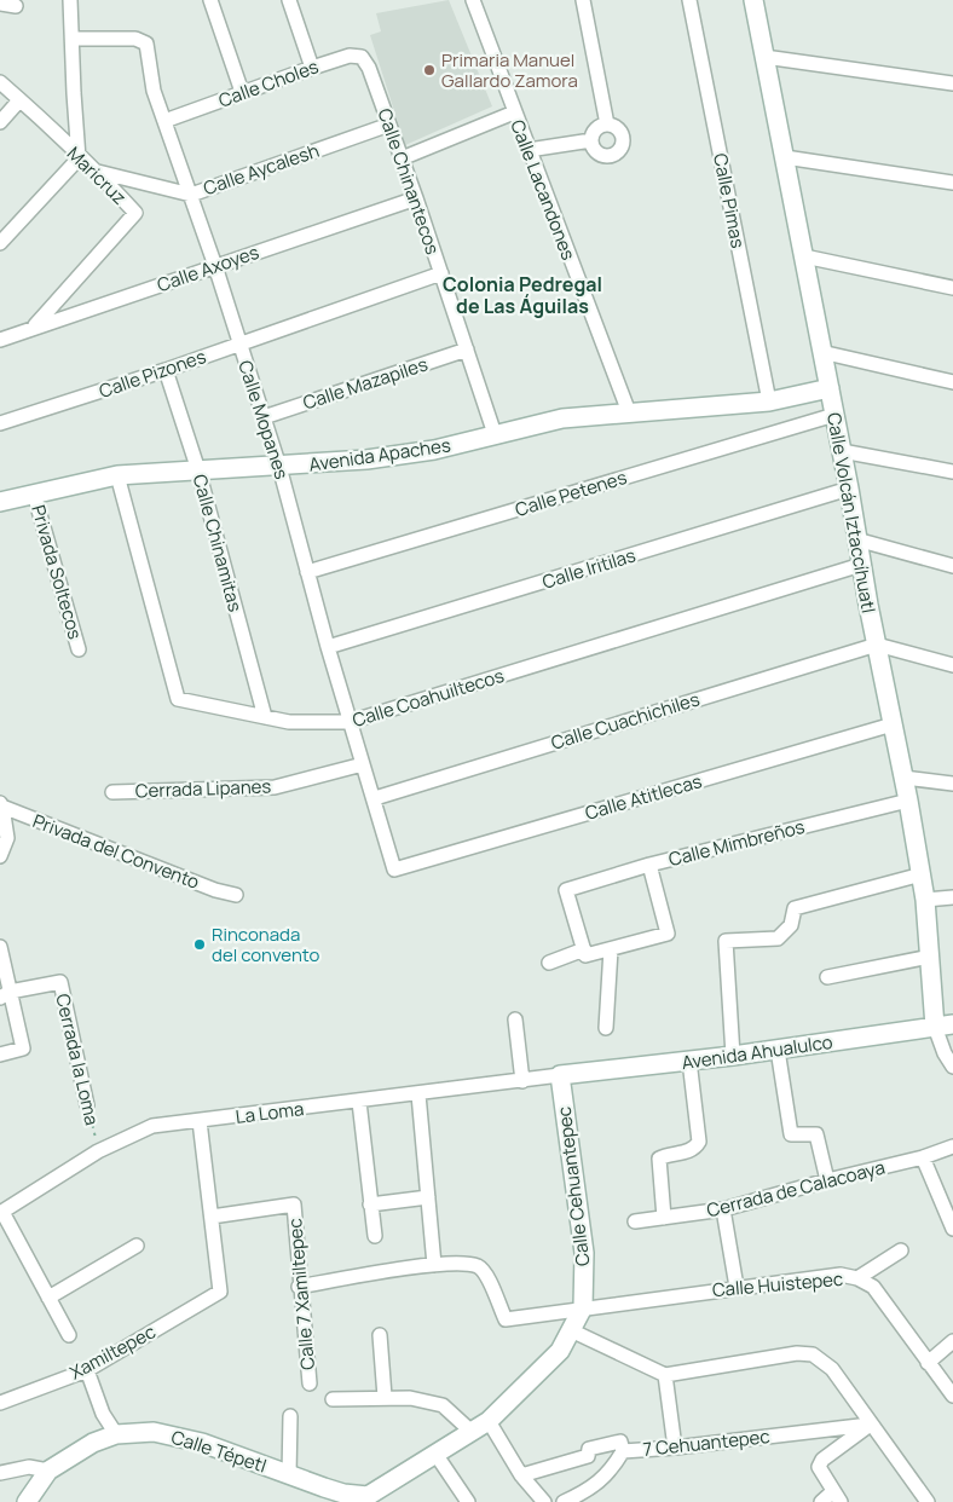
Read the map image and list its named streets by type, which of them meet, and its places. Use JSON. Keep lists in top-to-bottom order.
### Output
{
  "streets": {
    "street": [
      "Calle Choles",
      "Calle Aycalesh",
      "Maricruz",
      "Calle Chinantecos",
      "Calle Lacandones",
      "Calle Pimas",
      "Calle Axoyes",
      "Calle Pizones",
      "Calle Mazapiles",
      "Calle Mopanes",
      "Avenida Apaches",
      "Calle Petenes",
      "Calle Volcán Iztaccíhuatl",
      "Calle Chinamitas",
      "Calle Iritilas",
      "Privada Soltecos",
      "Calle Coahuiltecos",
      "Calle Cuachichiles",
      "Cerrada Lipanes",
      "Calle Atitlecas",
      "Calle Mimbreños",
      "Privada del Convento",
      "Avenida Ahualulco",
      "Cerrada la Loma",
      "La Loma",
      "Calle Cehuantepec",
      "Cerrada de Calacoaya",
      "Calle Huistepec",
      "Calle 7 Xamiltepec",
      "Xamiltepec",
      "7 Cehuantepec",
      "Calle Tépetl"
    ]
  },
  "crossings": [
    ["Calle Choles", "Calle Chinantecos"],
    ["Calle Choles", "Calle Mopanes"],
    ["Calle Aycalesh", "Maricruz"],
    ["Calle Aycalesh", "Calle Chinantecos"],
    ["Calle Aycalesh", "Calle Mopanes"],
    ["Maricruz", "Calle Axoyes"],
    ["Calle Chinantecos", "Calle Axoyes"],
    ["Calle Chinantecos", "Calle Pizones"],
    ["Calle Chinantecos", "Calle Mazapiles"],
    ["Calle Chinantecos", "Avenida Apaches"],
    ["Calle Lacandones", "Avenida Apaches"],
    ["Calle Pimas", "Avenida Apaches"],
    ["Calle Axoyes", "Calle Mopanes"],
    ["Calle Pizones", "Calle Mopanes"],
    ["Calle Pizones", "Calle Chinamitas"],
    ["Calle Mazapiles", "Calle Mopanes"],
    ["Calle Mopanes", "Avenida Apaches"],
    ["Calle Mopanes", "Calle Petenes"],
    ["Calle Mopanes", "Calle Iritilas"],
    ["Calle Mopanes", "Calle Coahuiltecos"],
    ["Calle Mopanes", "Calle Cuachichiles"],
    ["Calle Mopanes", "Cerrada Lipanes"],
    ["Calle Mopanes", "Calle Atitlecas"],
    ["Avenida Apaches", "Calle Volcán Iztaccíhuatl"],
    ["Avenida Apaches", "Calle Chinamitas"],
    ["Avenida Apaches", "Privada Soltecos"],
    ["Avenida Apaches", "Calle Coahuiltecos"],
    ["Calle Petenes", "Calle Volcán Iztaccíhuatl"],
    ["Calle Volcán Iztaccíhuatl", "Calle Iritilas"],
    ["Calle Volcán Iztaccíhuatl", "Calle Coahuiltecos"],
    ["Calle Volcán Iztaccíhuatl", "Calle Cuachichiles"],
    ["Calle Volcán Iztaccíhuatl", "Calle Atitlecas"],
    ["Calle Volcán Iztaccíhuatl", "Calle Mimbreños"],
    ["Calle Volcán Iztaccíhuatl", "Avenida Ahualulco"],
    ["Calle Chinamitas", "Calle Coahuiltecos"],
    ["Avenida Ahualulco", "La Loma"],
    ["Avenida Ahualulco", "Calle Cehuantepec"],
    ["Cerrada la Loma", "La Loma"],
    ["La Loma", "Calle Cehuantepec"],
    ["Calle Cehuantepec", "Calle Huistepec"],
    ["Calle Cehuantepec", "Calle Tépetl"],
    ["Calle 7 Xamiltepec", "Xamiltepec"]
  ],
  "districts": ["Colonia Pedregal de Las Águilas"],
  "places": ["Primaria Manuel Gallardo Zamora", "Rinconada del convento"]
}
